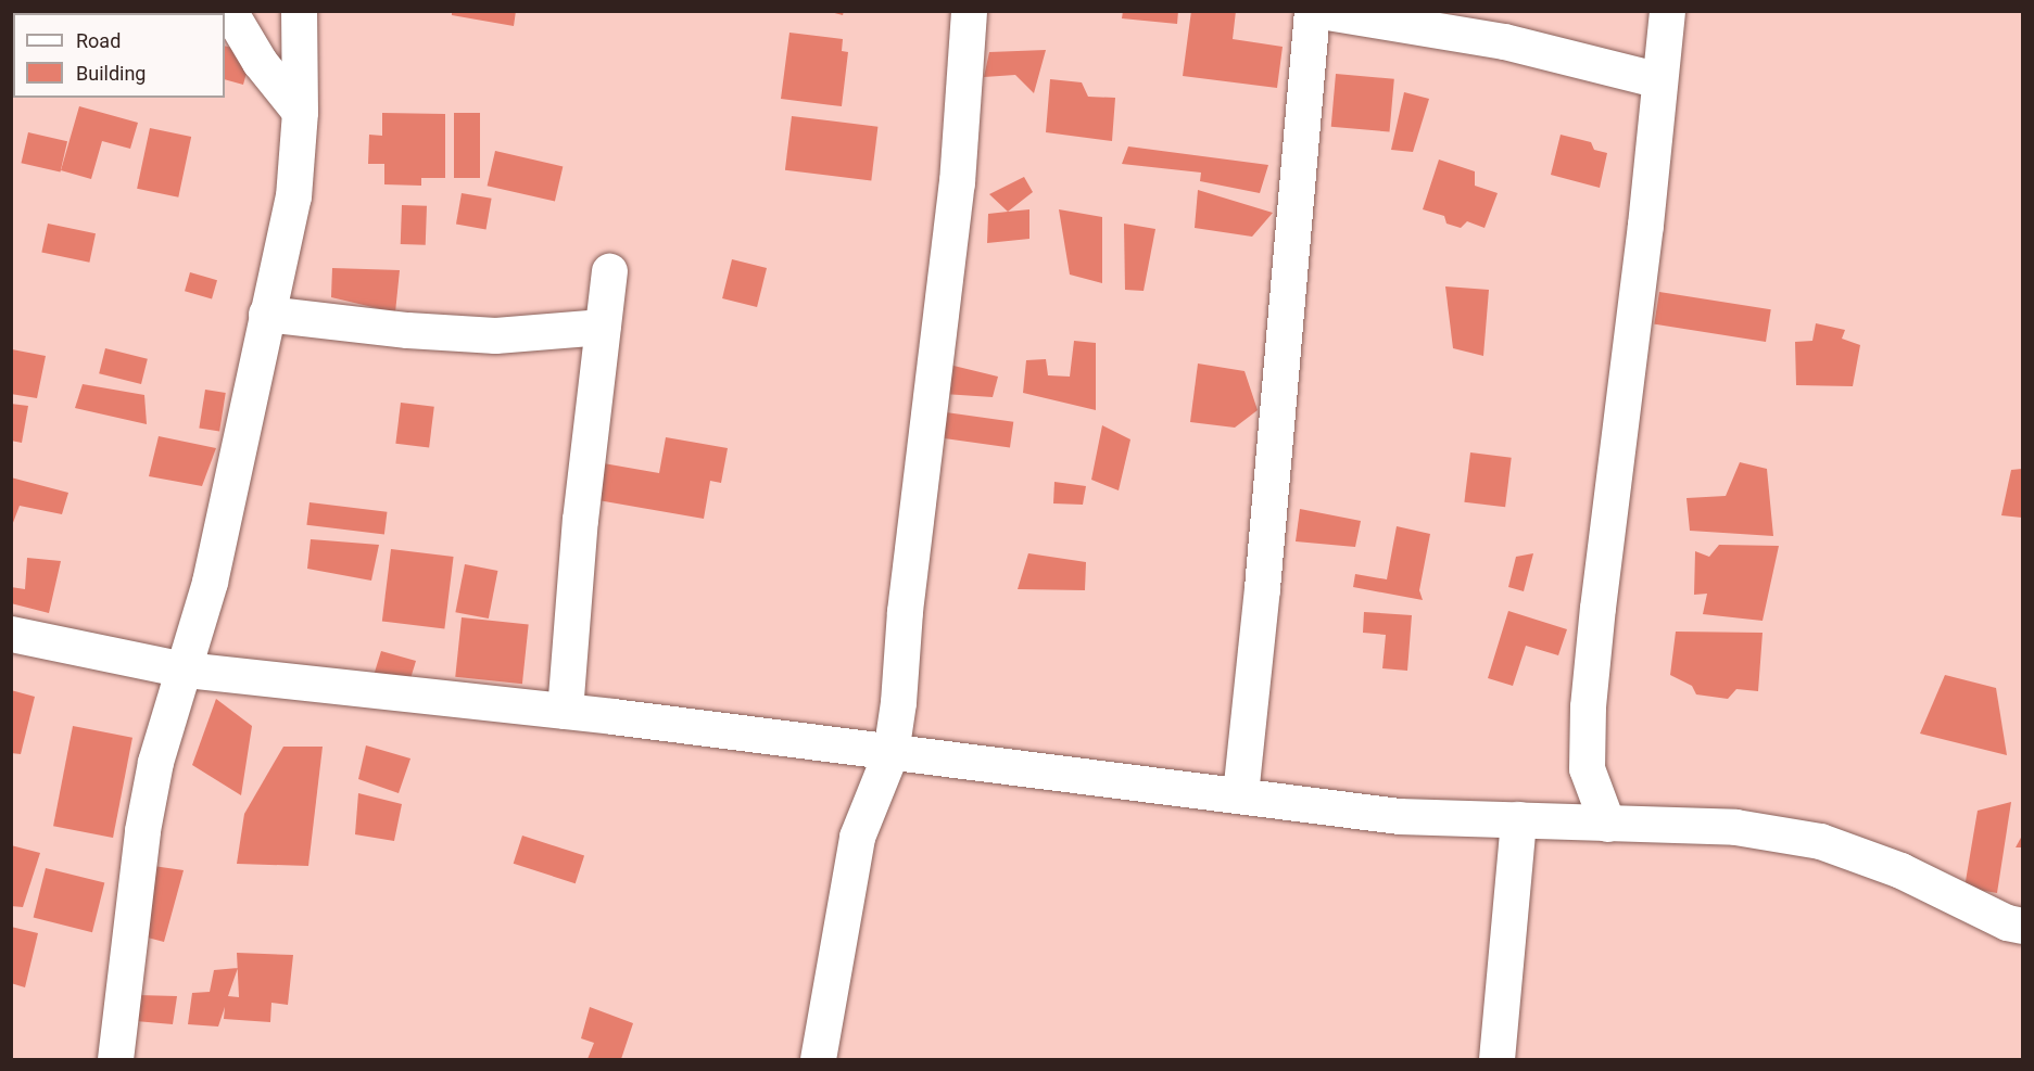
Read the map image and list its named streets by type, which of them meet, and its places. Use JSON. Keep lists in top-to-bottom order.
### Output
{
  "legend": ["Road", "Building"]
}
